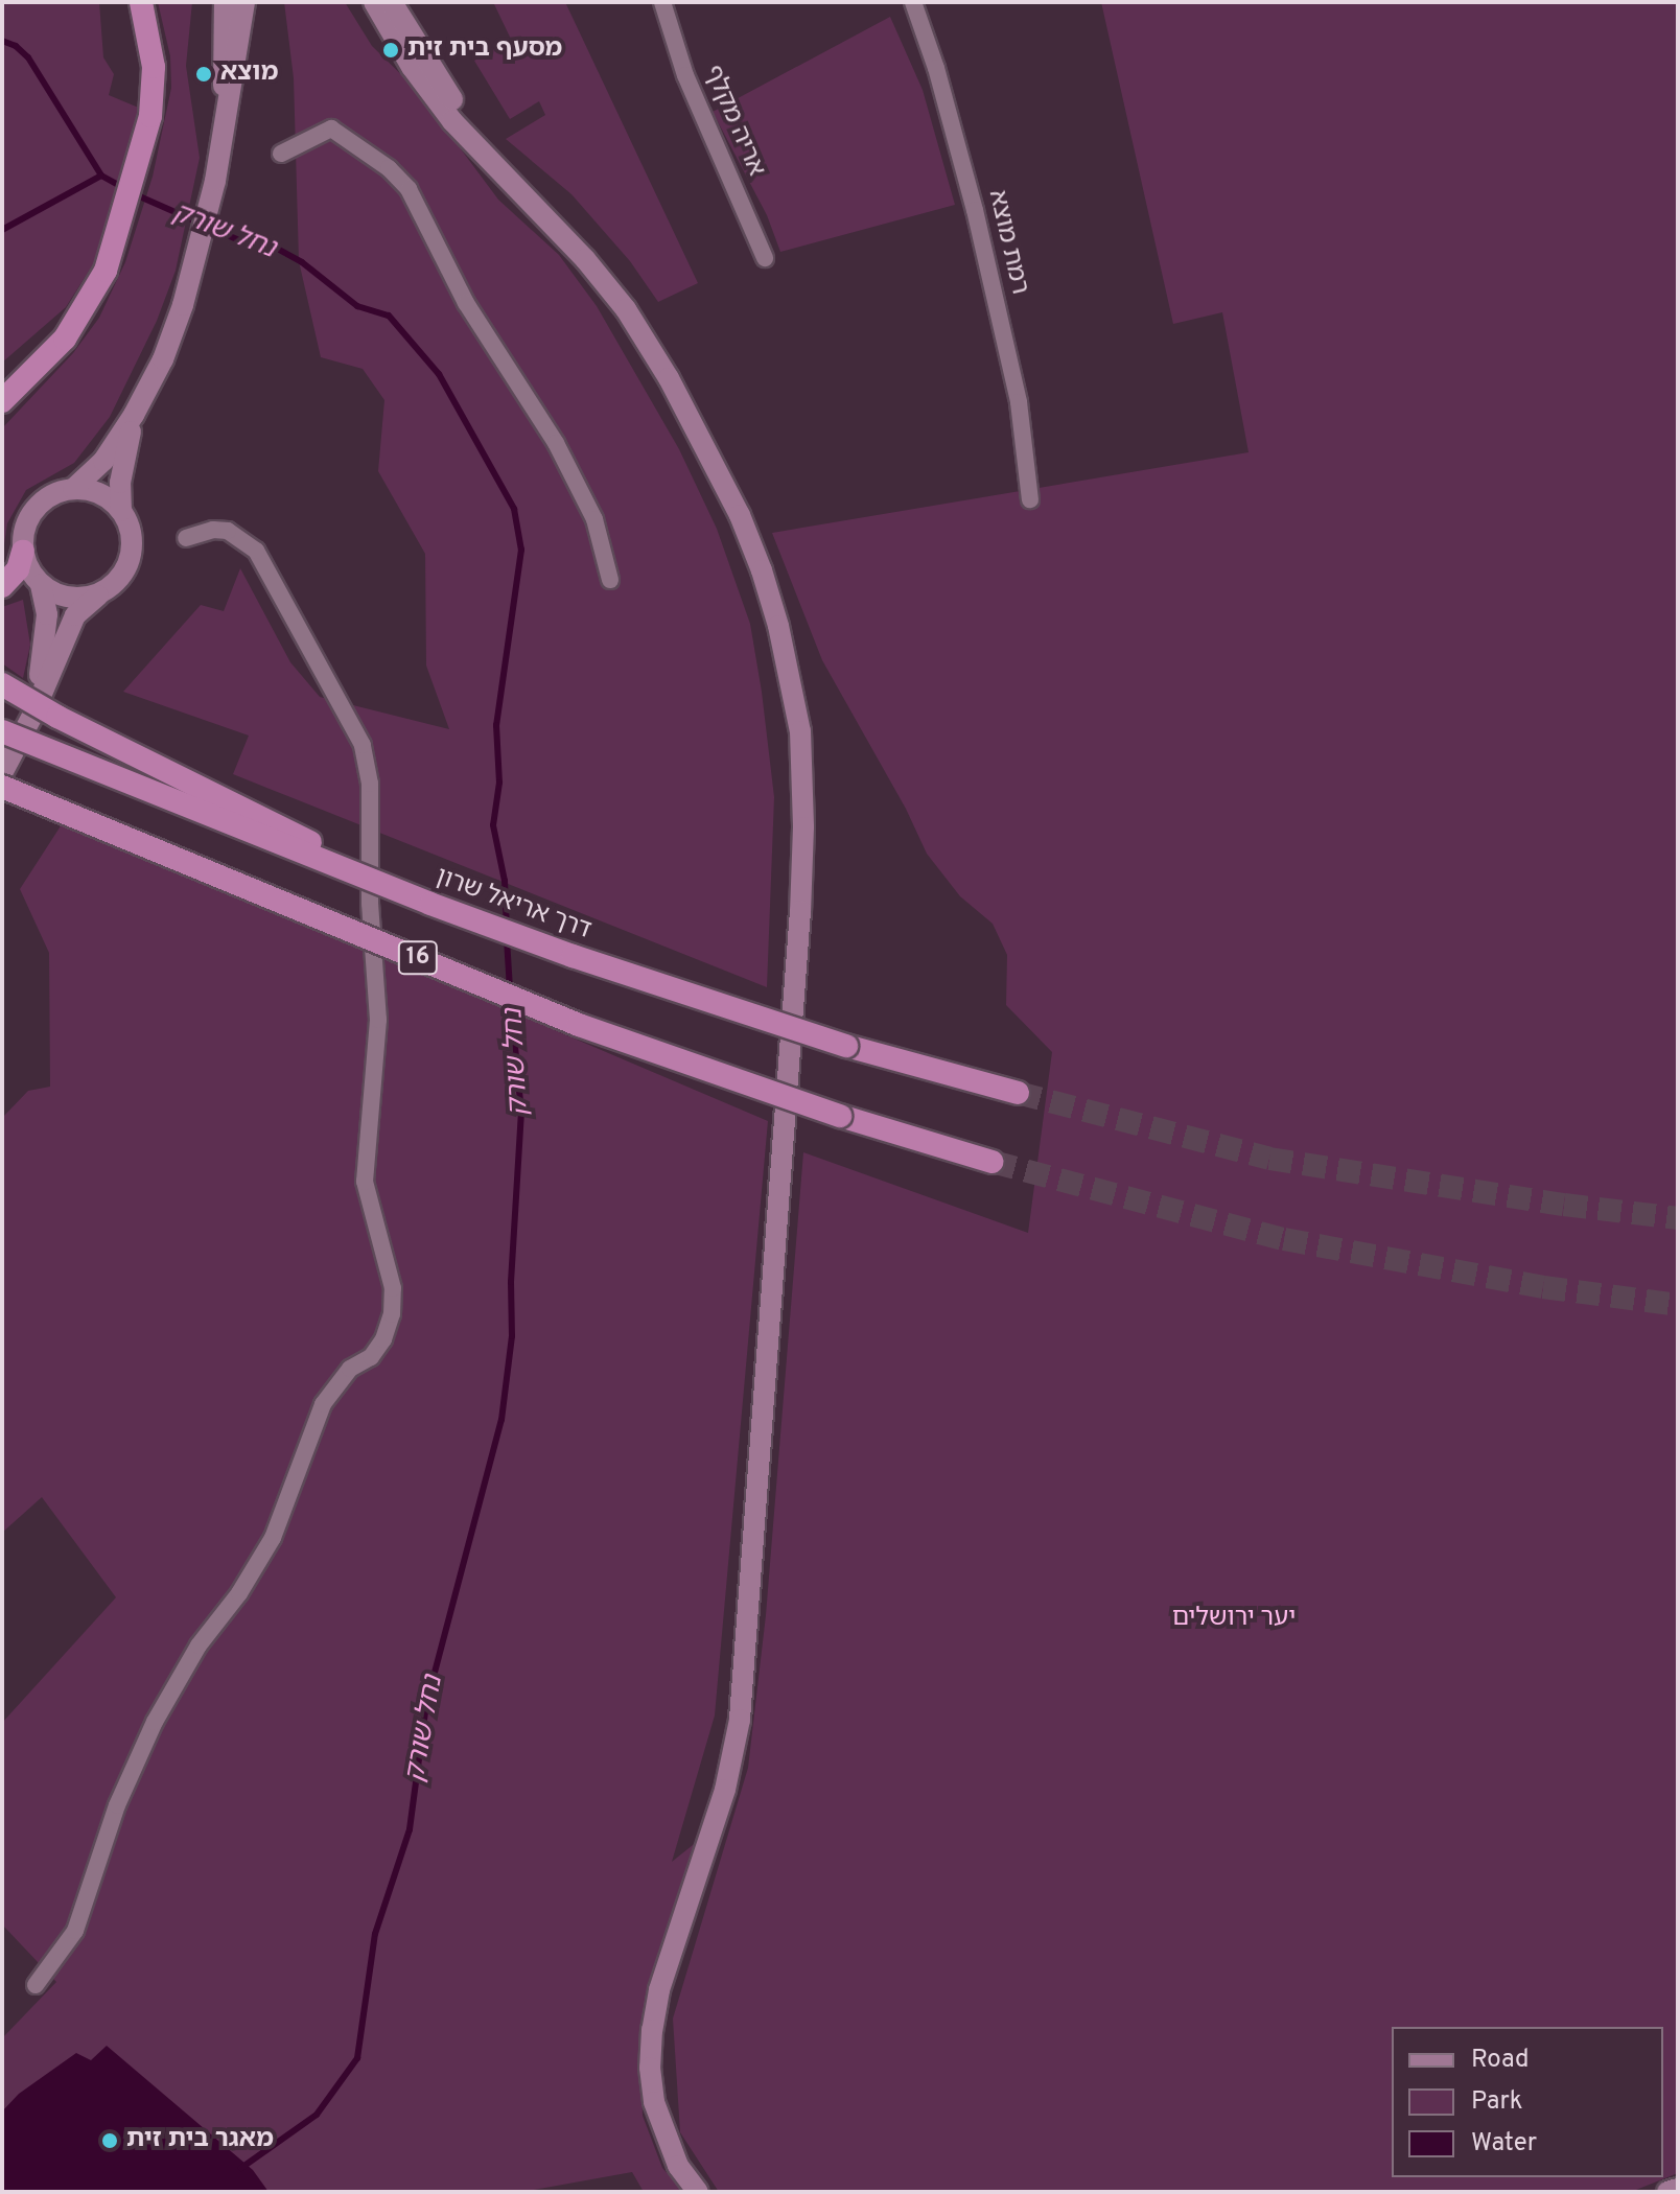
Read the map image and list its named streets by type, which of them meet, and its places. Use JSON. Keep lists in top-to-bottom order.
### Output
{
  "streets": {
    "highway": ["דרך אריאל שרון", "16"],
    "street": ["אריה מקלף", "רמת מוצא"]
  },
  "water": ["נחל שורק"],
  "parks": ["יער ירושלים"],
  "places": ["מסעף בית זית", "מוצא", "מאגר בית זית"],
  "legend": ["Road", "Park", "Water"]
}
